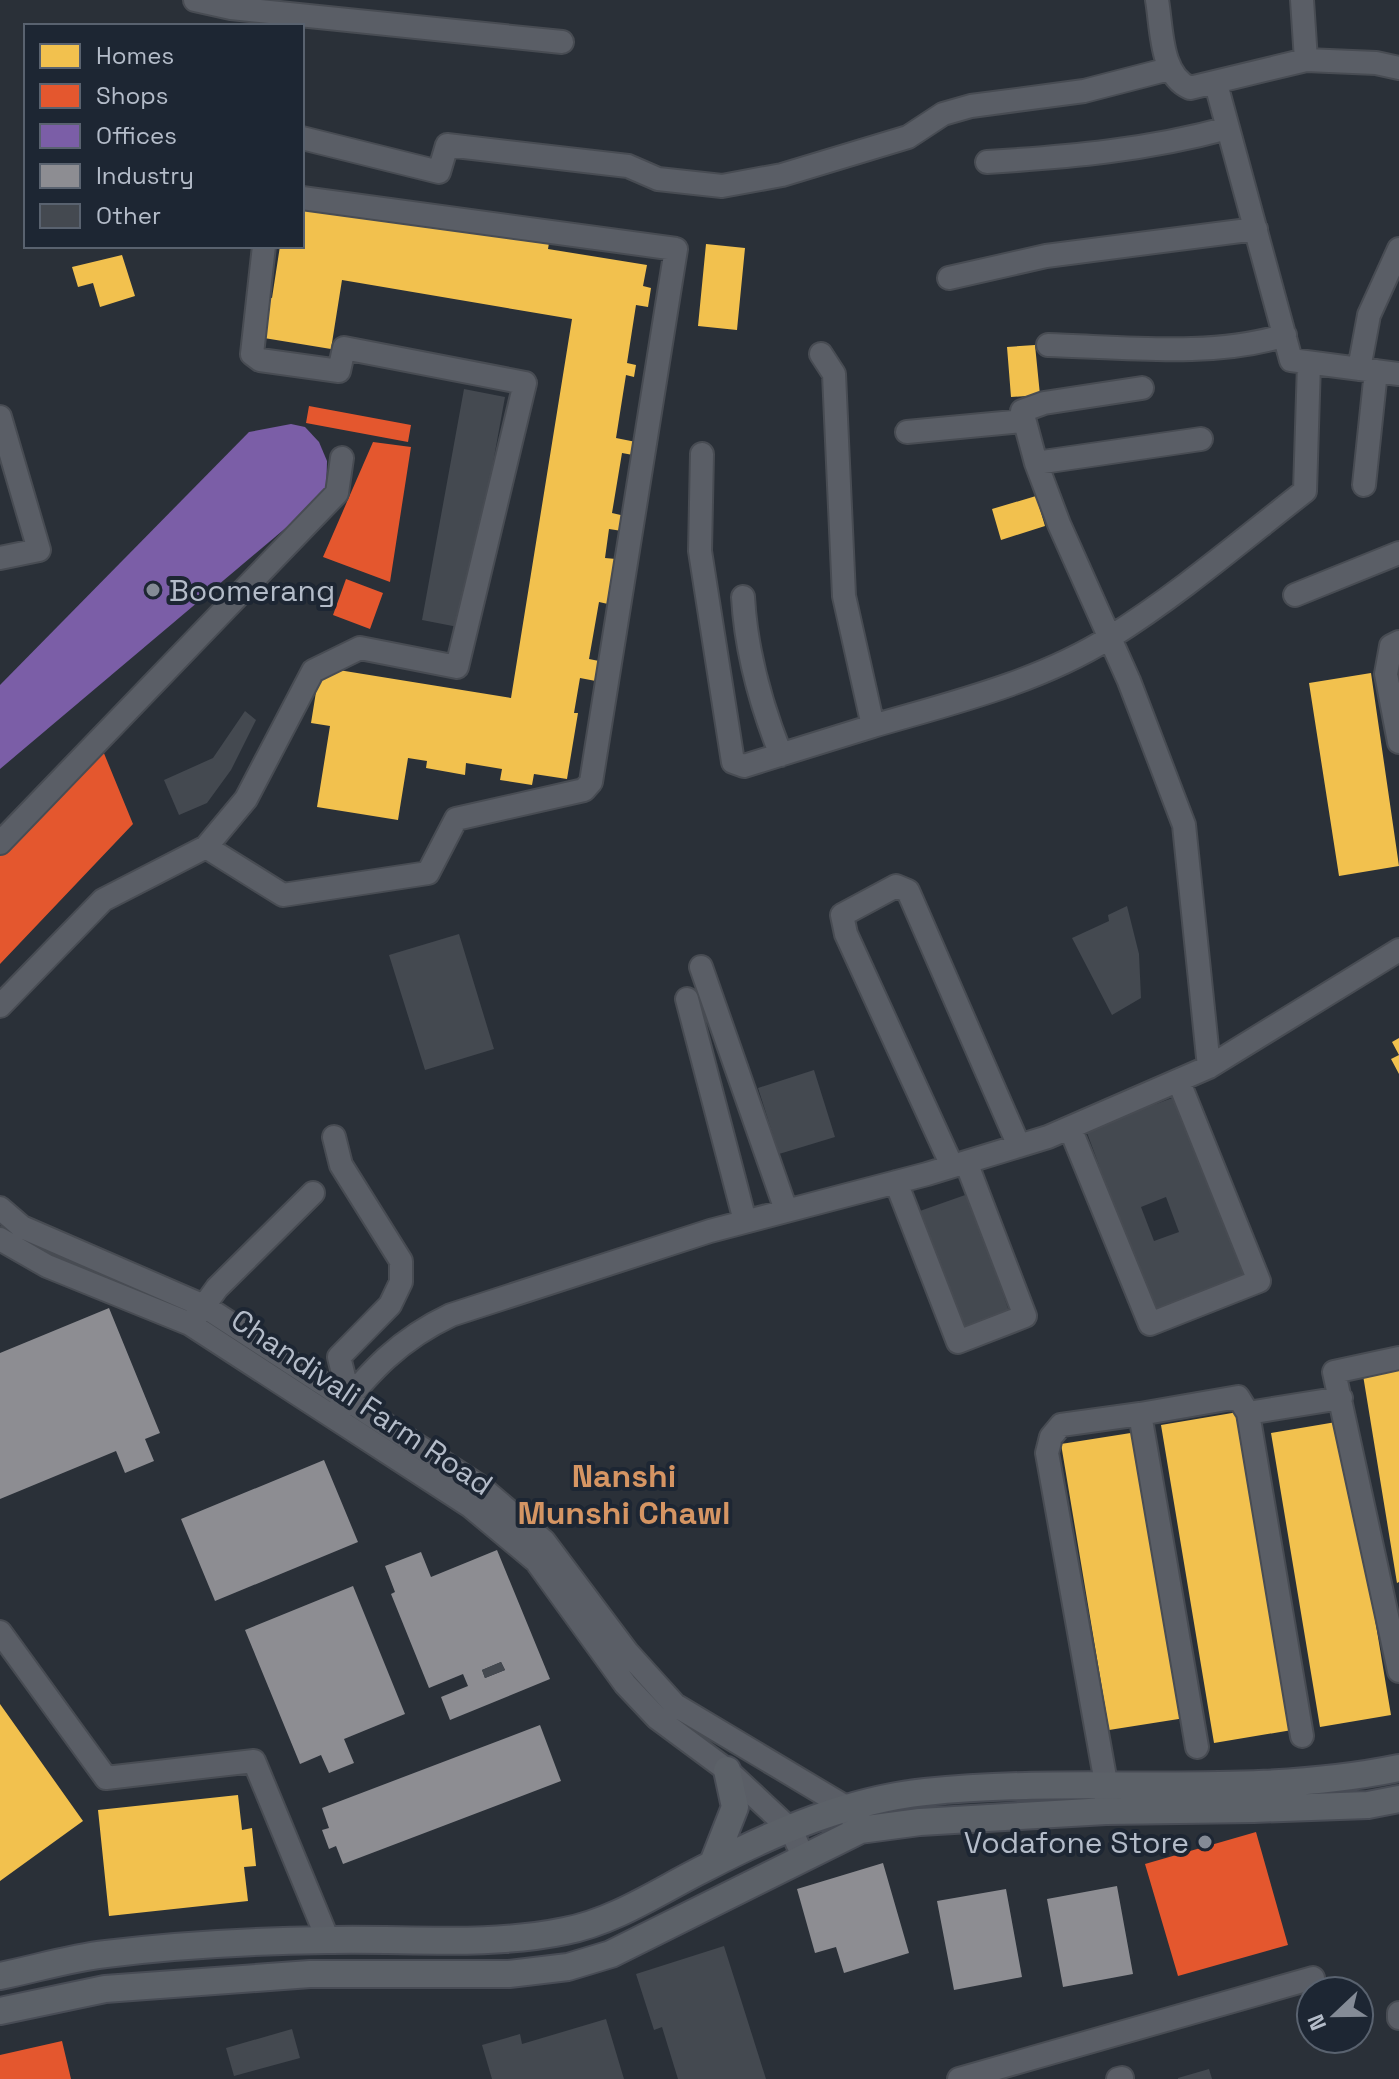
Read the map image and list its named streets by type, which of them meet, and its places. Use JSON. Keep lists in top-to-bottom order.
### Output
{
  "streets": {
    "street": ["Chandivali Farm Road"]
  },
  "districts": ["Nanshi Munshi Chawl"],
  "places": ["Boomerang", "Vodafone Store"],
  "legend": [
    "Homes",
    "Shops",
    "Offices",
    "Industry",
    "Other"
  ],
  "north": "left"
}
